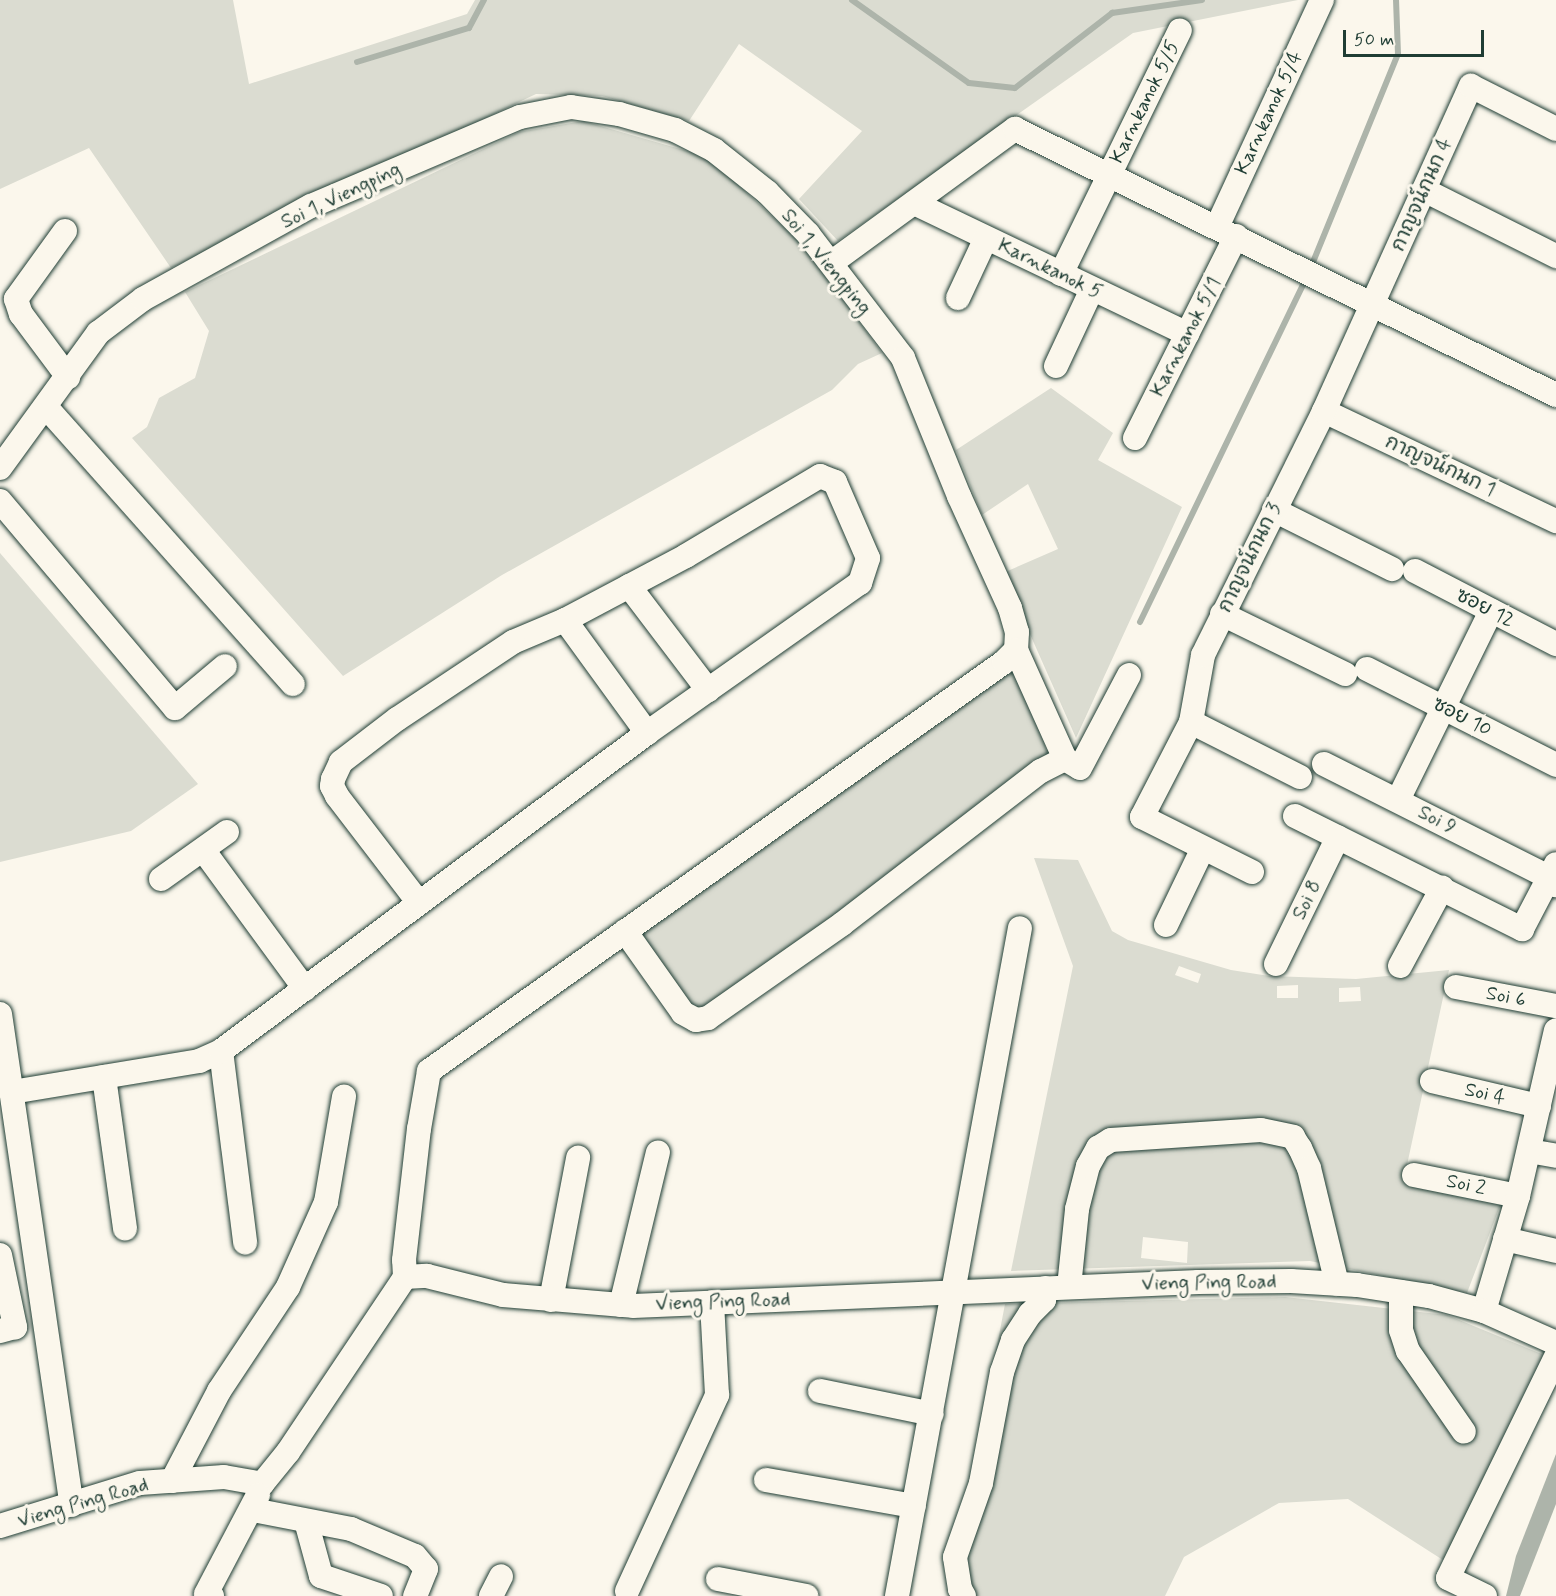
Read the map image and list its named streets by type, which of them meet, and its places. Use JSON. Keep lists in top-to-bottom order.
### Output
{
  "streets": {
    "street": [
      "Karnkanok 5/5",
      "Karnkanok 5/4",
      "กาญจน์กนก 4",
      "Soi 1, Viengping",
      "Karnkanok 5",
      "Karnkanok 5/1",
      "กาญจน์กนก 1",
      "กาญจน์กนก 3",
      "ซอย 12",
      "ซอย 10",
      "Soi 9",
      "Soi 8",
      "Soi 6",
      "Soi 4",
      "Soi 2",
      "Vieng Ping Road"
    ]
  },
  "crossings": [
    ["Karnkanok 5/5", "Karnkanok 5"],
    ["Karnkanok 5/4", "Karnkanok 5/1"],
    ["กาญจน์กนก 4", "กาญจน์กนก 3"],
    ["Karnkanok 5", "Karnkanok 5/1"],
    ["กาญจน์กนก 1", "กาญจน์กนก 3"],
    ["กาญจน์กนก 3", "ซอย 12"],
    ["กาญจน์กนก 3", "ซอย 10"]
  ],
  "scale_bar": "50 m"
}
